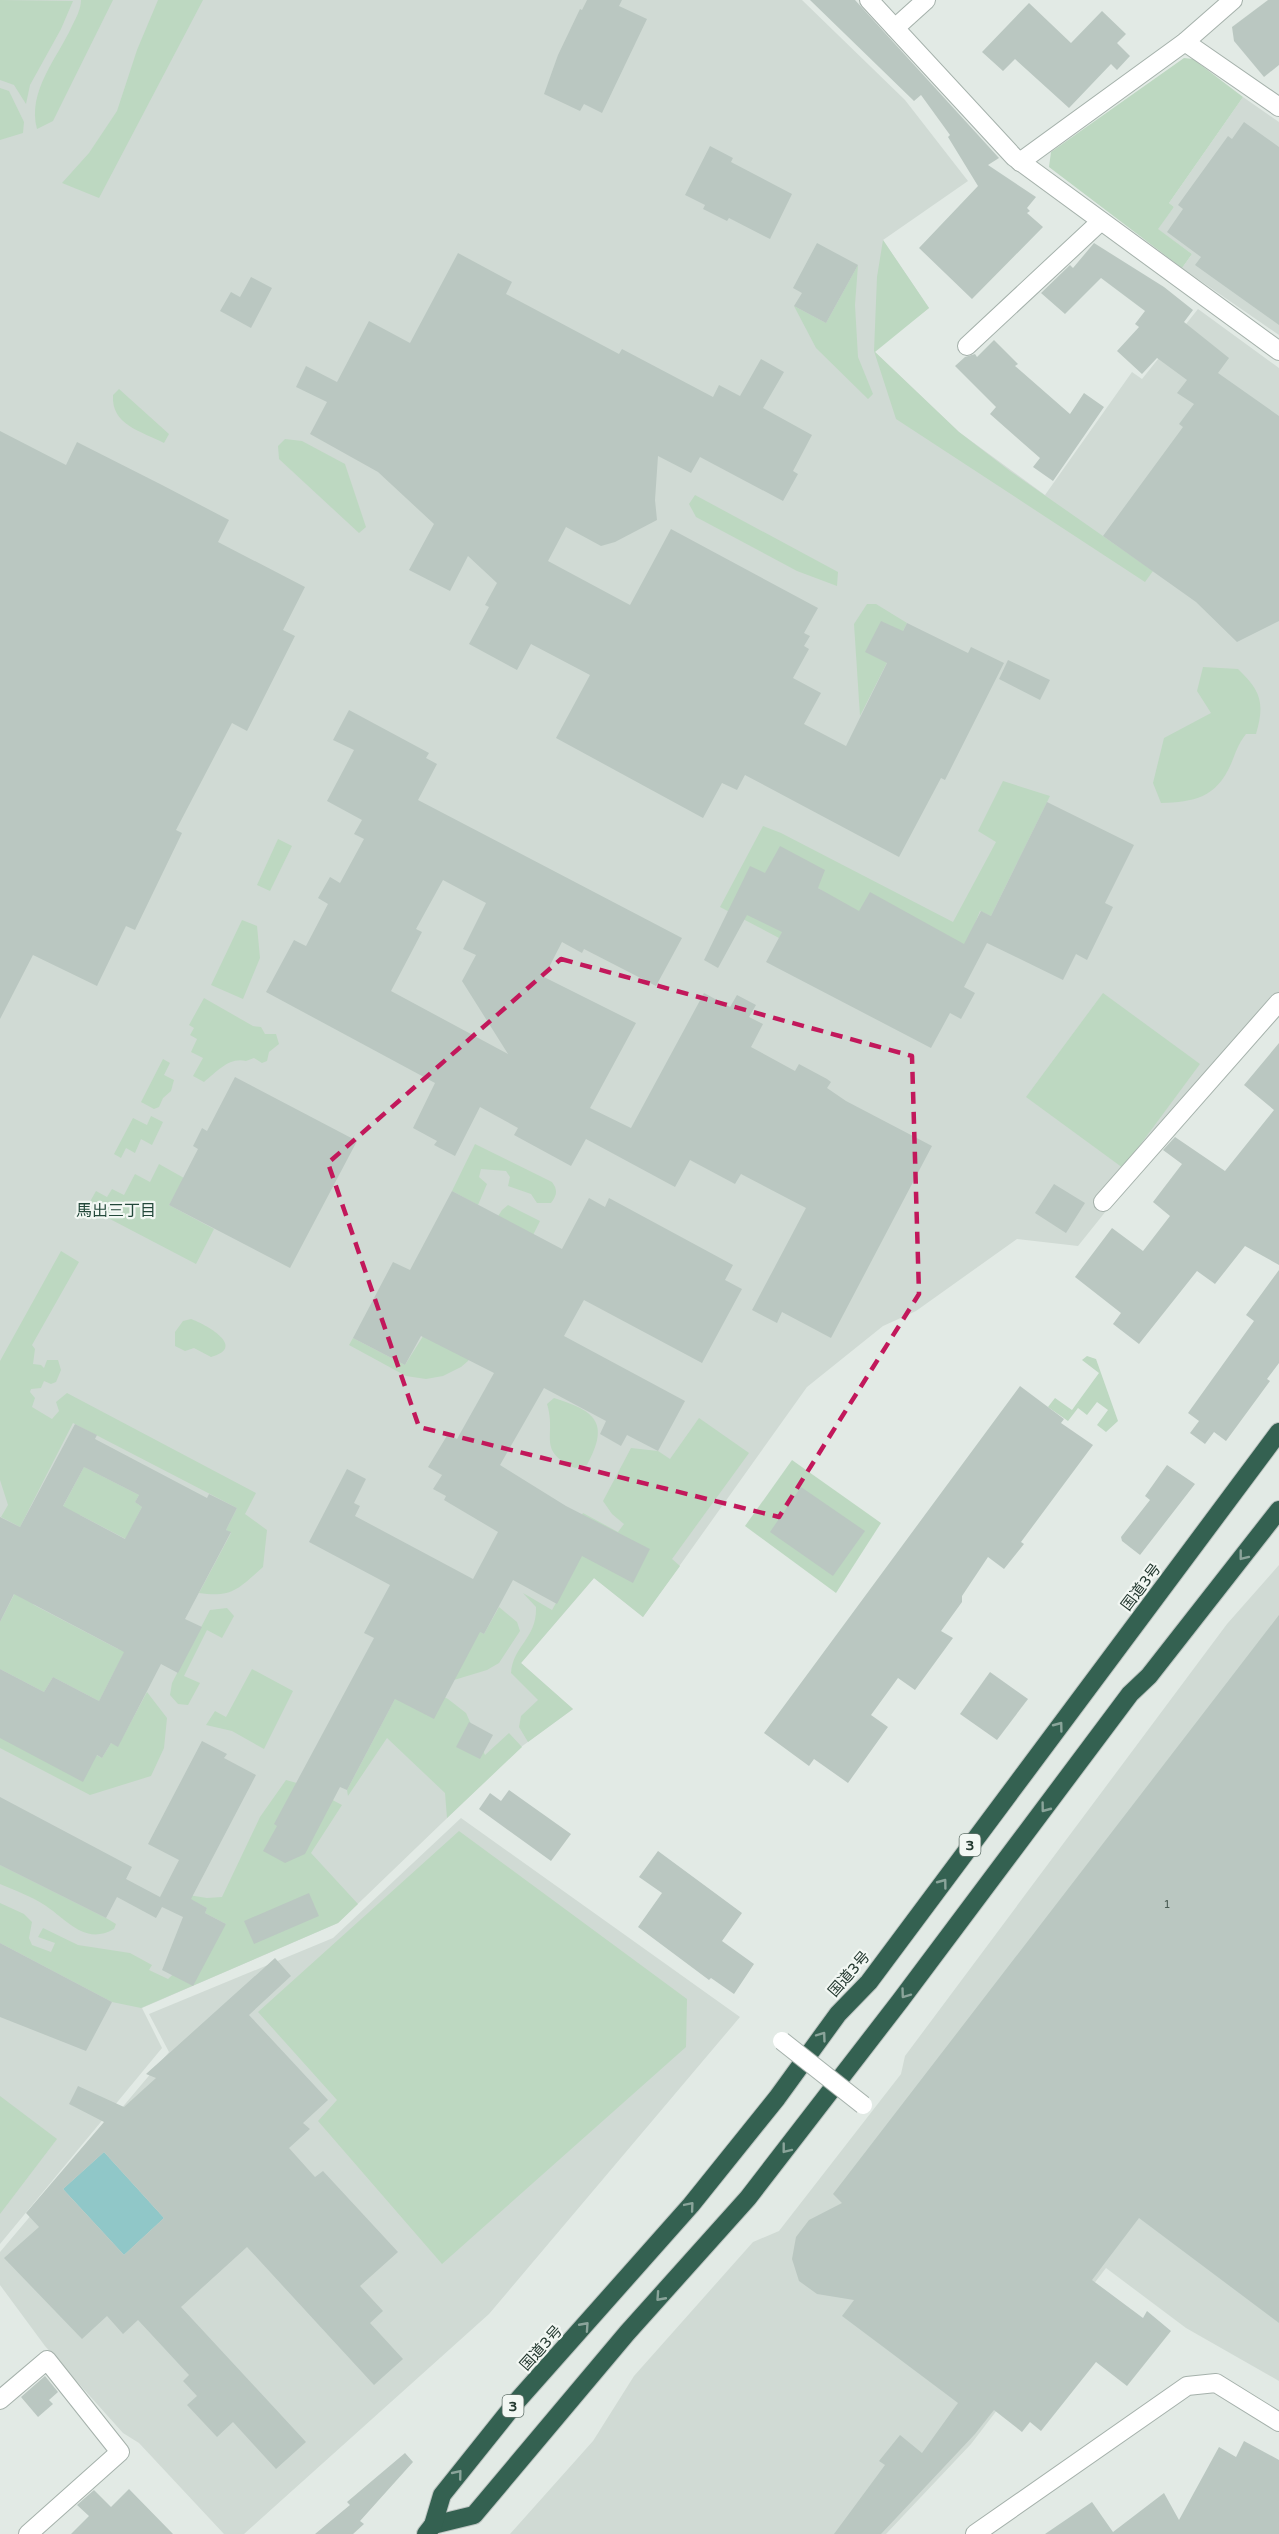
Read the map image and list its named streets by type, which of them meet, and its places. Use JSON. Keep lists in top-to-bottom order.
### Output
{
  "streets": {
    "highway": ["国道3号", "3"]
  },
  "districts": ["馬出三丁目"],
  "house_numbers": ["1"]
}
